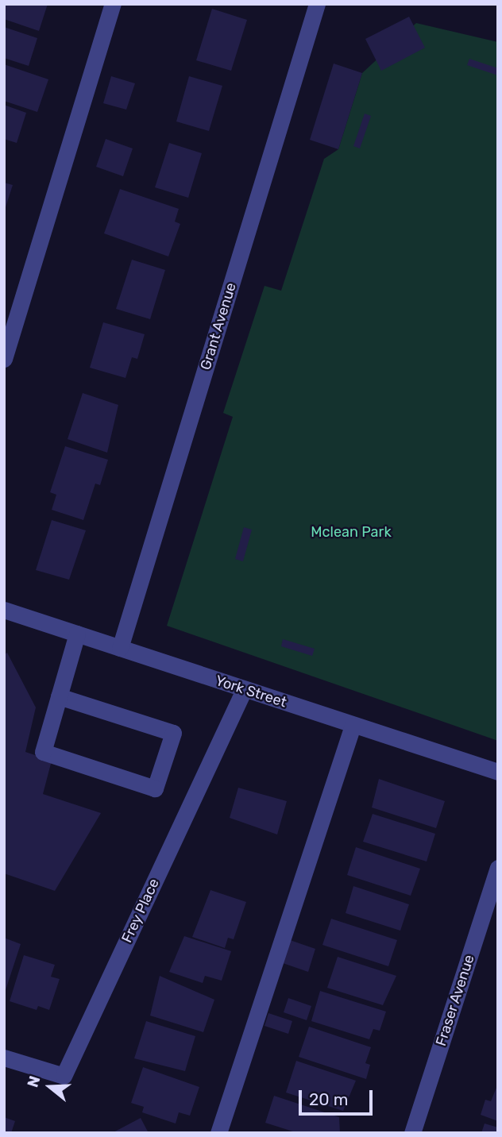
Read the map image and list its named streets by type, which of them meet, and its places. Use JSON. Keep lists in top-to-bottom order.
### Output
{
  "streets": {
    "street": [
      "Grant Avenue",
      "York Street",
      "Frey Place",
      "Fraser Avenue"
    ]
  },
  "crossings": [
    ["Grant Avenue", "York Street"],
    ["York Street", "Frey Place"]
  ],
  "parks": ["Mclean Park"],
  "scale_bar": "20 m",
  "north": "left"
}
